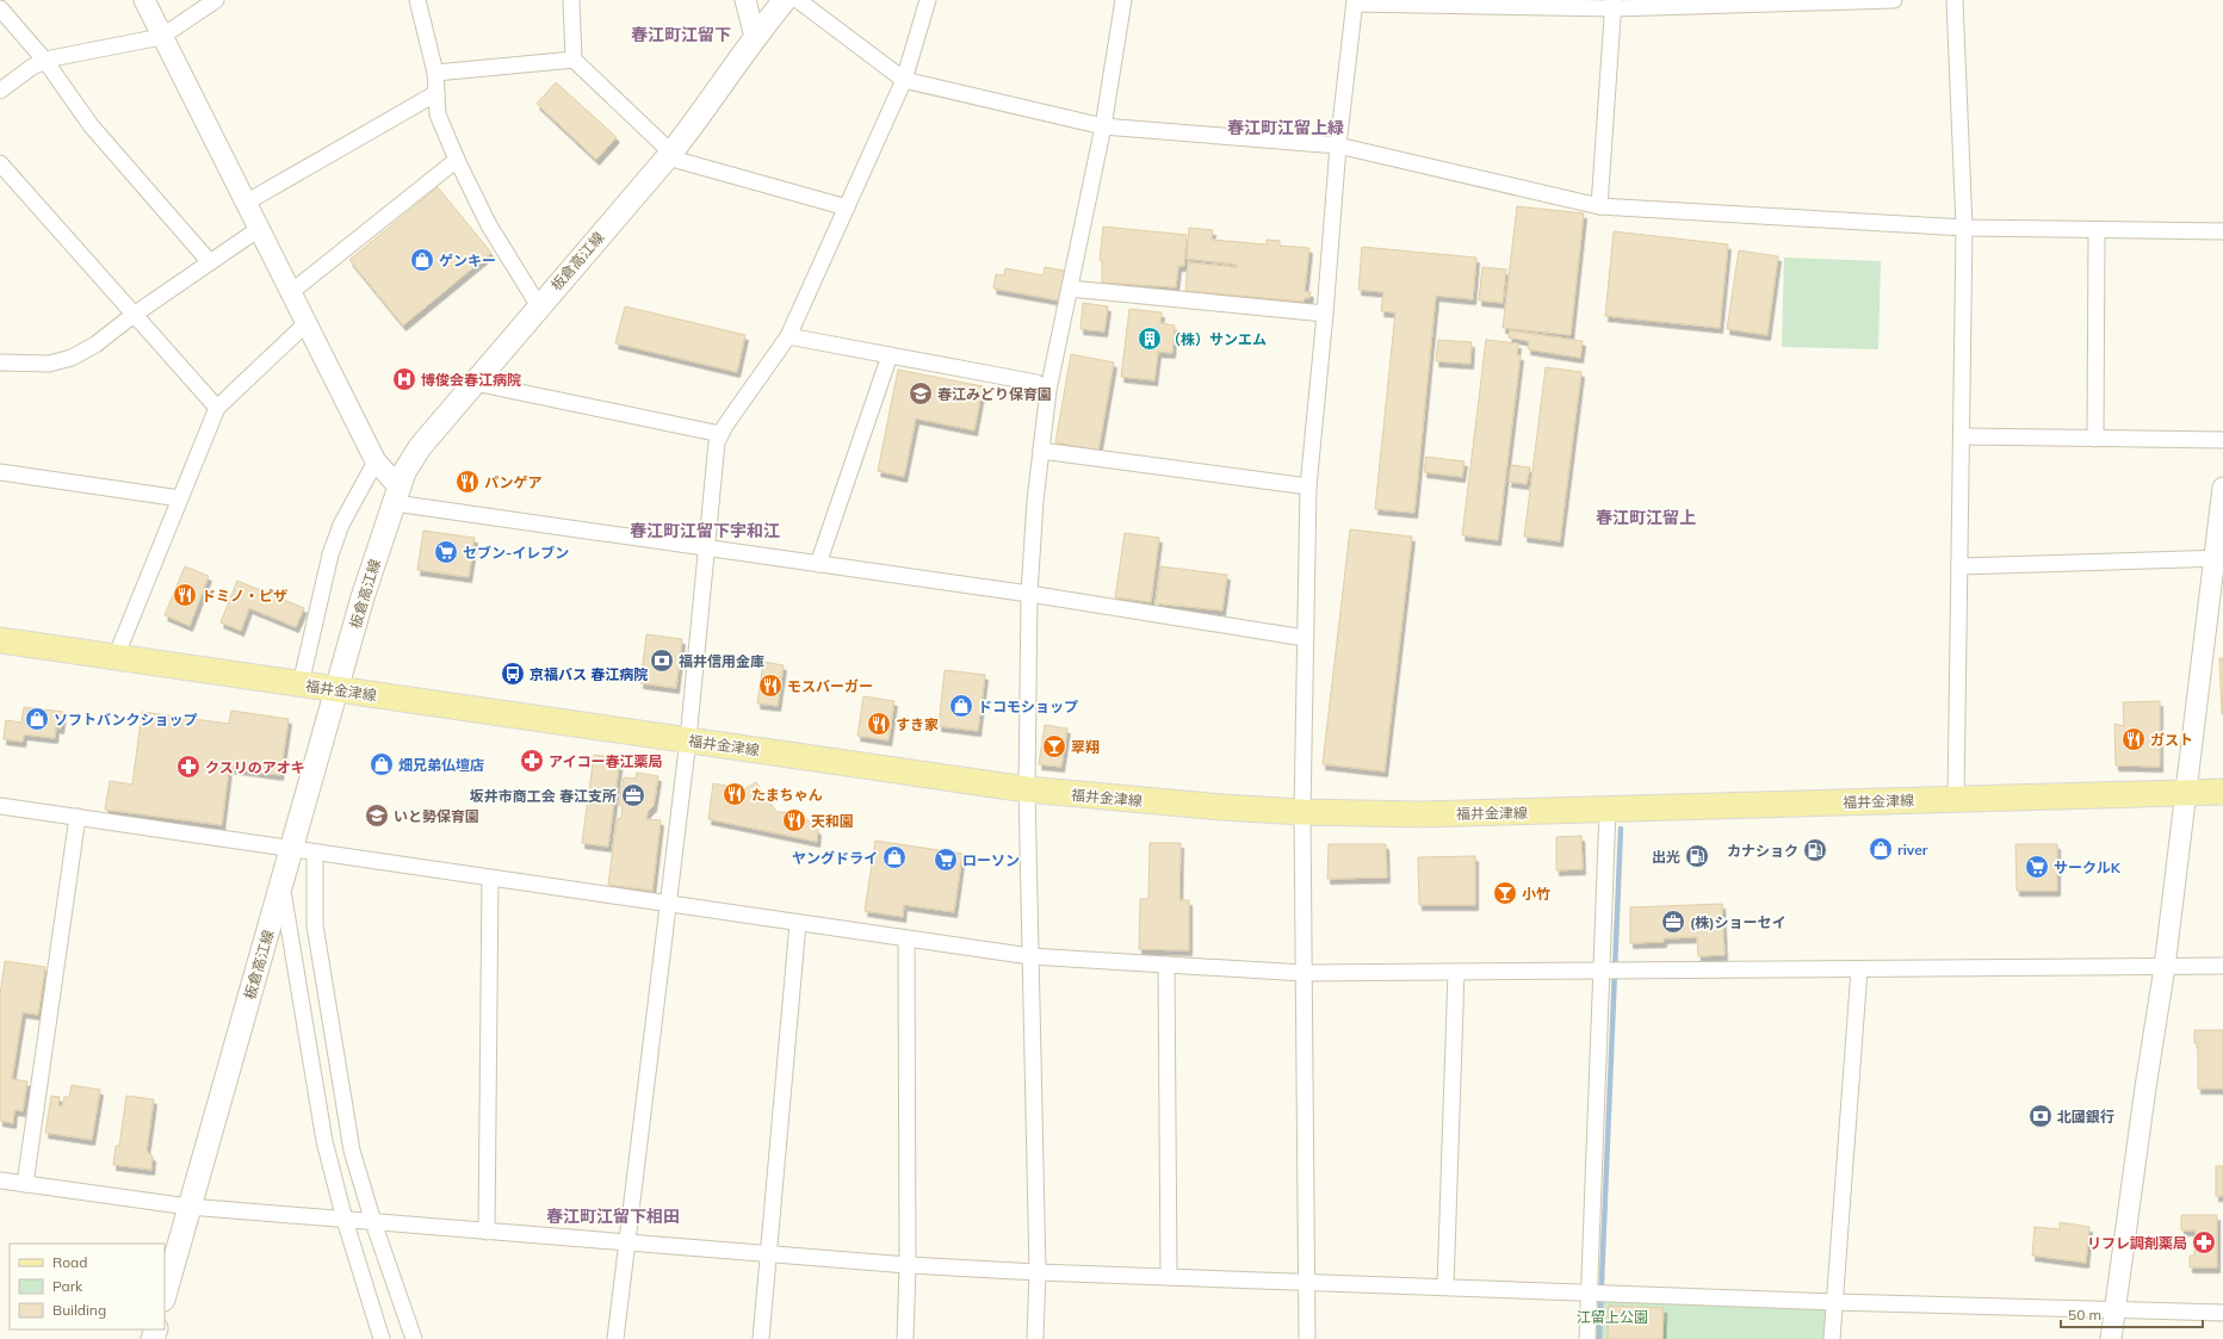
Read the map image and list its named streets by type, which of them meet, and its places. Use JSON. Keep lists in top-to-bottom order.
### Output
{
  "streets": {
    "main road": ["板倉高江線", "福井金津線"]
  },
  "crossings": [
    ["板倉高江線", "福井金津線"]
  ],
  "districts": [
    "春江町江留下",
    "春江町江留上緑",
    "春江町江留上",
    "春江町江留下宇和江",
    "春江町江留下相田"
  ],
  "parks": ["江留上公園"],
  "places": {
    "shop": [
      "ゲンキー",
      "ドコモショップ",
      "ソフトバンクショップ",
      "畑兄弟仏壇店",
      "river",
      "ヤングドライ"
    ],
    "building": ["（株）サンエム"],
    "hospital": ["博俊会春江病院"],
    "school or university": ["春江みどり保育園", "いと勢保育園"],
    "restaurant": [
      "パンゲア",
      "ドミノ・ピザ",
      "モスバーガー",
      "すき家",
      "ガスト",
      "たまちゃん",
      "天和園"
    ],
    "supermarket": ["セブン-イレブン", "ローソン", "サークルK"],
    "bank": ["福井信用金庫", "北國銀行"],
    "bus stop": ["京福バス 春江病院"],
    "bar": ["翠翔", "小竹"],
    "pharmacy": ["アイコー春江薬局", "クスリのアオキ", "リフレ調剤薬局"],
    "office": ["坂井市商工会 春江支所", "(株)ショーセイ"],
    "fuel station": ["カナショク", "出光"]
  },
  "legend": ["Road", "Park", "Building"],
  "scale_bar": "50 m"
}
